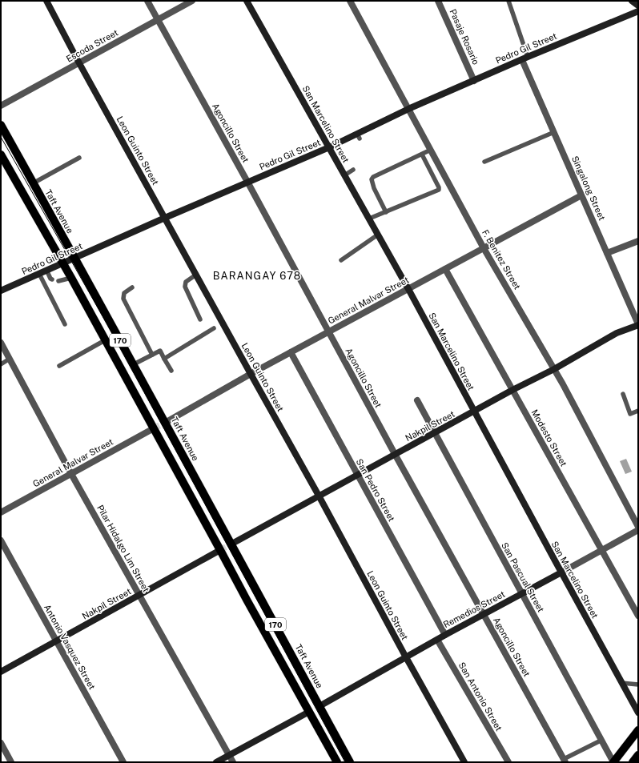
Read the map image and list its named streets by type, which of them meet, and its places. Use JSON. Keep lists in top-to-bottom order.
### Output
{
  "streets": {
    "main road": ["Taft Avenue", "170"],
    "street": [
      "Pasaje Rosario",
      "Escoda Street",
      "Pedro Gil Street",
      "San Marcelino Street",
      "Agoncillo Street",
      "Leon Guinto Street",
      "Singalong Street",
      "F. Benitez Street",
      "General Malvar Street",
      "Nakpil Street",
      "Modesto Street",
      "San Pedro Street",
      "Pilar Hidalgo Lim Street",
      "San Pascual Street",
      "Remedios Street",
      "Antonio Vasquez Street",
      "San Antonio Street"
    ]
  },
  "crossings": [
    ["Pasaje Rosario", "Pedro Gil Street"],
    ["Escoda Street", "Agoncillo Street"],
    ["Escoda Street", "Leon Guinto Street"],
    ["Pedro Gil Street", "San Marcelino Street"],
    ["Pedro Gil Street", "Agoncillo Street"],
    ["Pedro Gil Street", "Leon Guinto Street"],
    ["Pedro Gil Street", "Singalong Street"],
    ["Pedro Gil Street", "Taft Avenue"],
    ["Pedro Gil Street", "F. Benitez Street"],
    ["Pedro Gil Street", "170"],
    ["San Marcelino Street", "General Malvar Street"],
    ["San Marcelino Street", "Nakpil Street"],
    ["San Marcelino Street", "Remedios Street"],
    ["Agoncillo Street", "General Malvar Street"],
    ["Agoncillo Street", "Nakpil Street"],
    ["Agoncillo Street", "Remedios Street"],
    ["Leon Guinto Street", "General Malvar Street"],
    ["Leon Guinto Street", "Nakpil Street"],
    ["Leon Guinto Street", "Remedios Street"],
    ["Singalong Street", "General Malvar Street"],
    ["Singalong Street", "Nakpil Street"],
    ["Taft Avenue", "General Malvar Street"],
    ["Taft Avenue", "Nakpil Street"],
    ["Taft Avenue", "Remedios Street"],
    ["F. Benitez Street", "General Malvar Street"],
    ["F. Benitez Street", "Nakpil Street"],
    ["General Malvar Street", "170"],
    ["General Malvar Street", "Modesto Street"],
    ["General Malvar Street", "San Pedro Street"],
    ["General Malvar Street", "Pilar Hidalgo Lim Street"],
    ["170", "Nakpil Street"],
    ["Nakpil Street", "Modesto Street"],
    ["Nakpil Street", "San Pedro Street"],
    ["Nakpil Street", "Pilar Hidalgo Lim Street"],
    ["Nakpil Street", "San Pascual Street"],
    ["Nakpil Street", "Antonio Vasquez Street"],
    ["Modesto Street", "Remedios Street"],
    ["San Pedro Street", "Remedios Street"],
    ["San Pascual Street", "Remedios Street"],
    ["Remedios Street", "San Antonio Street"]
  ],
  "districts": ["BARANGAY 678"]
}
